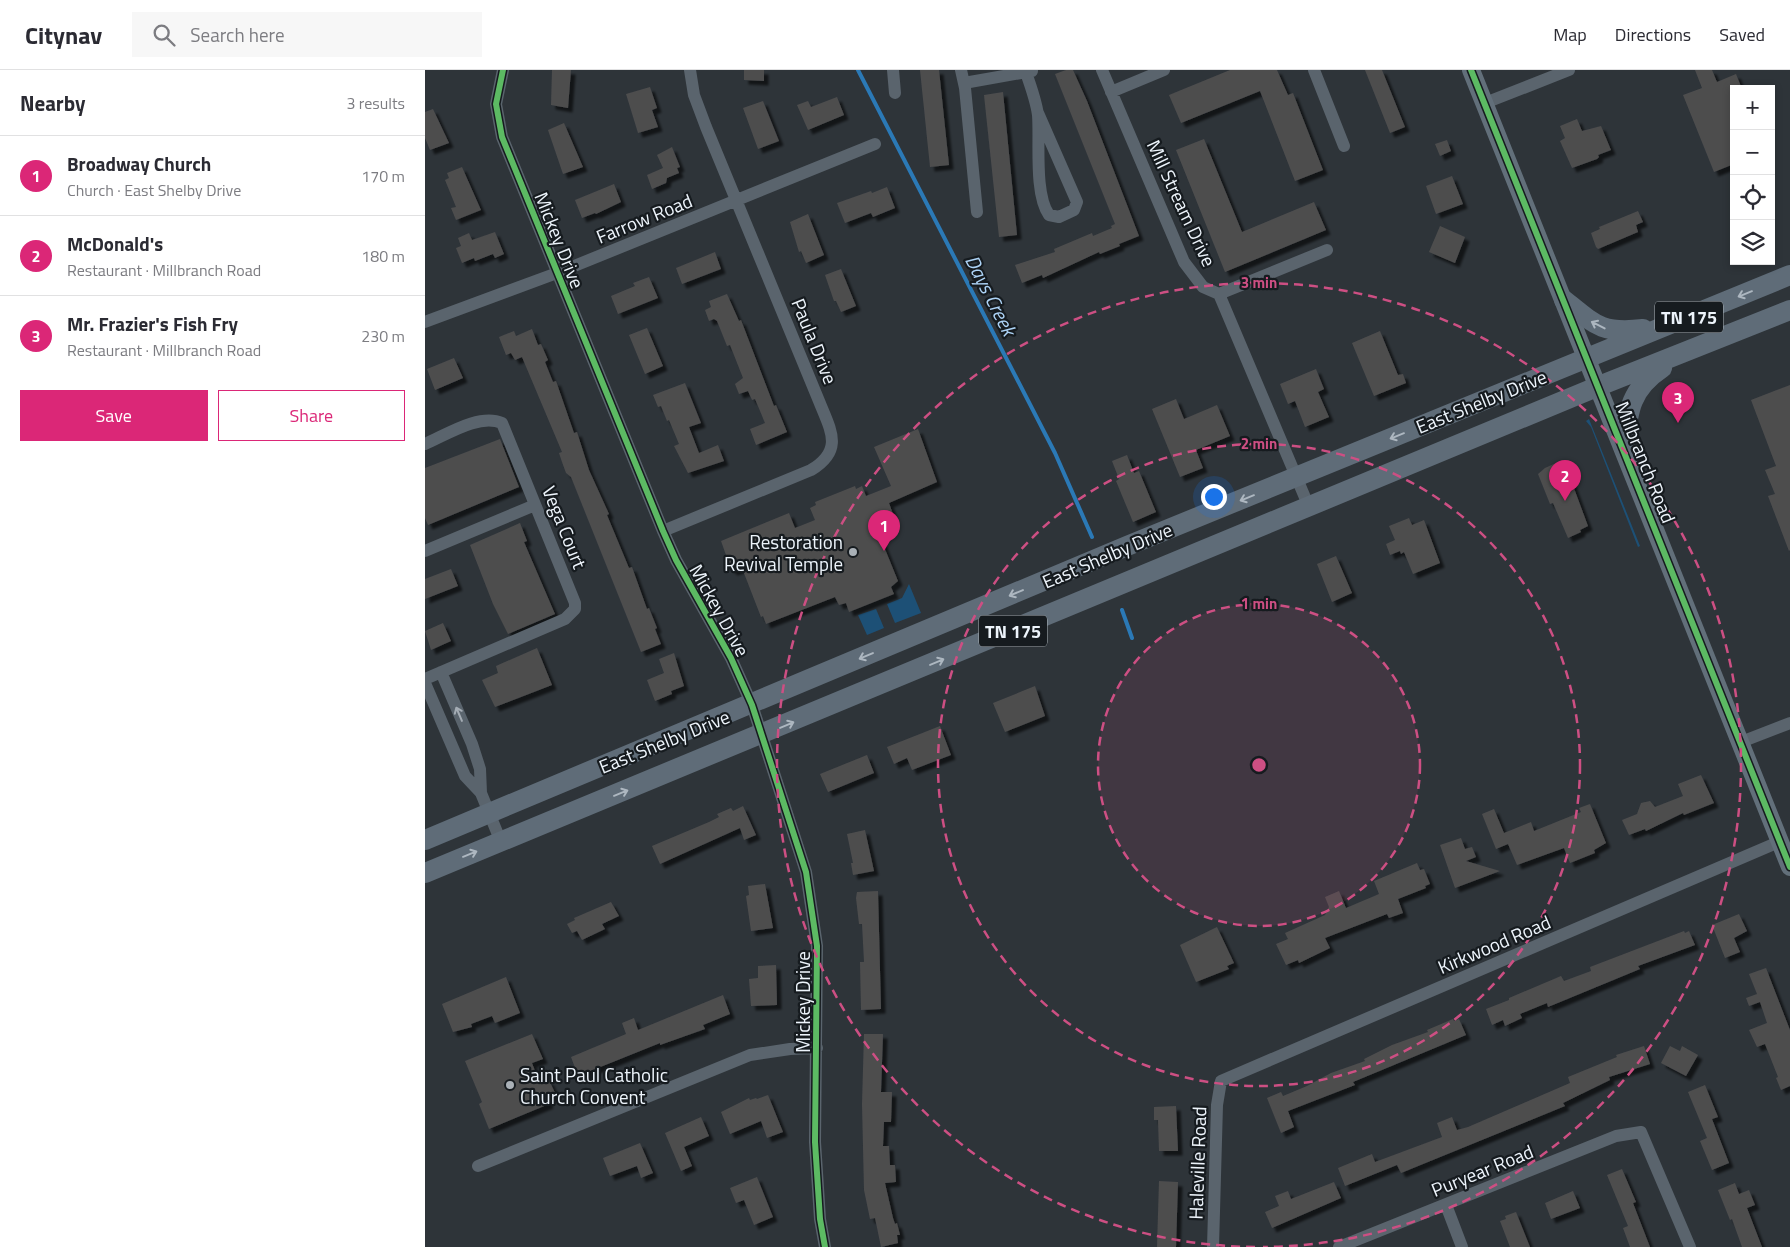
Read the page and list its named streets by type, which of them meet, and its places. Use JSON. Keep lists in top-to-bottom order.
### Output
{
  "streets": {
    "main road": ["TN 175", "East Shelby Drive", "Millbranch Road"],
    "street": [
      "Mill Stream Drive",
      "Farrow Road",
      "Mickey Drive",
      "Paula Drive",
      "Vega Court",
      "Kirkwood Road",
      "Haleville Road",
      "Puryear Road"
    ]
  },
  "crossings": [
    ["Farrow Road", "Mickey Drive"],
    ["Farrow Road", "Paula Drive"],
    ["Mickey Drive", "Paula Drive"],
    ["Mickey Drive", "East Shelby Drive"],
    ["East Shelby Drive", "Millbranch Road"],
    ["Millbranch Road", "Kirkwood Road"],
    ["Kirkwood Road", "Haleville Road"]
  ],
  "water": ["Days Creek"],
  "places": ["Restoration Revival Temple", "Saint Paul Catholic Church Convent"],
  "page": {
    "header": "Citynav",
    "search": "Search here",
    "nav": ["Map", "Directions", "Saved"],
    "heading": ["Nearby", "3 results"],
    "map_buttons": ["+", "−"],
    "list": [
      {
        "mark": "1",
        "name": "Broadway Church",
        "note": "Church · East Shelby Drive",
        "value": "170 m"
      },
      {
        "mark": "2",
        "name": "McDonald's",
        "note": "Restaurant · Millbranch Road",
        "value": "180 m"
      },
      {
        "mark": "3",
        "name": "Mr. Frazier's Fish Fry",
        "note": "Restaurant · Millbranch Road",
        "value": "230 m"
      }
    ],
    "buttons": ["Save", "Share"],
    "pins": ["3", "2", "1"]
  },
  "rings": ["3 min", "2 min", "1 min"]
}
